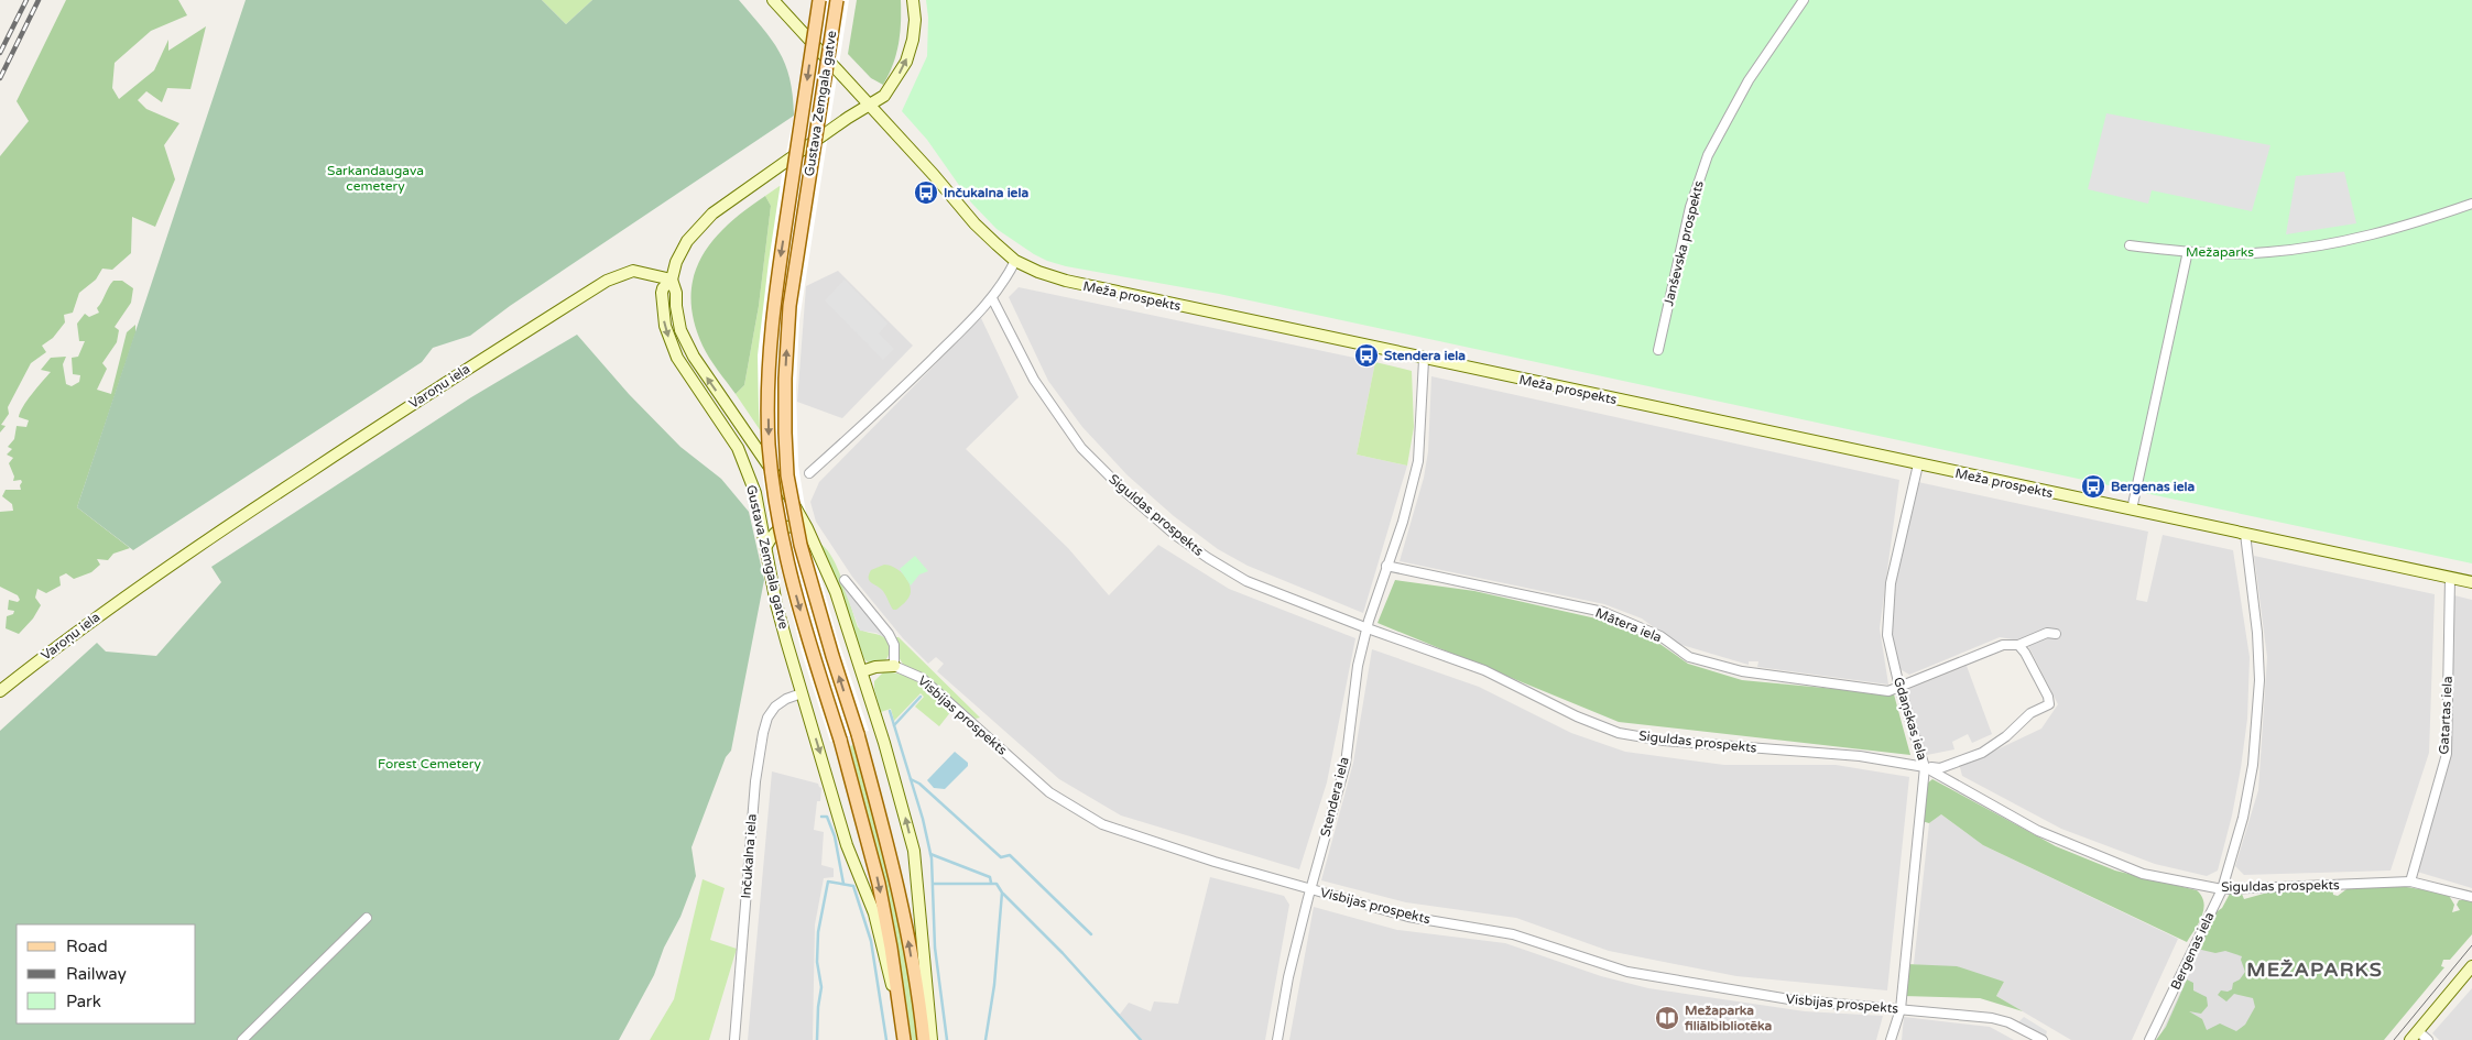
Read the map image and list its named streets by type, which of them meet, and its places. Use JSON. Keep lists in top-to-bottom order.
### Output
{
  "streets": {
    "main road": ["Gustava Zemgala gatve"],
    "street": [
      "Janševska prospekts",
      "Meža prospekts",
      "Varoņu iela",
      "Siguldas prospekts",
      "Mātera iela",
      "Visbijas prospekts",
      "Gatartas iela",
      "Gdaņskas iela",
      "Stendera iela",
      "Inčukalna iela",
      "Bergenas iela"
    ]
  },
  "crossings": [
    ["Gustava Zemgala gatve", "Varoņu iela"],
    ["Gustava Zemgala gatve", "Inčukalna iela"],
    ["Meža prospekts", "Gatartas iela"],
    ["Meža prospekts", "Gdaņskas iela"],
    ["Meža prospekts", "Stendera iela"],
    ["Meža prospekts", "Bergenas iela"],
    ["Siguldas prospekts", "Gatartas iela"],
    ["Siguldas prospekts", "Gdaņskas iela"],
    ["Siguldas prospekts", "Stendera iela"],
    ["Siguldas prospekts", "Bergenas iela"],
    ["Mātera iela", "Gdaņskas iela"],
    ["Mātera iela", "Stendera iela"],
    ["Visbijas prospekts", "Gdaņskas iela"],
    ["Visbijas prospekts", "Stendera iela"]
  ],
  "districts": ["MEŽAPARKS"],
  "parks": ["Sarkandaugava cemetery", "Mežaparks", "Forest Cemetery"],
  "places": {
    "bus stop": ["Inčukalna iela", "Stendera iela", "Bergenas iela"],
    "library": ["Mežaparka filiālbibliotēka"]
  },
  "legend": ["Road", "Railway", "Park"]
}
